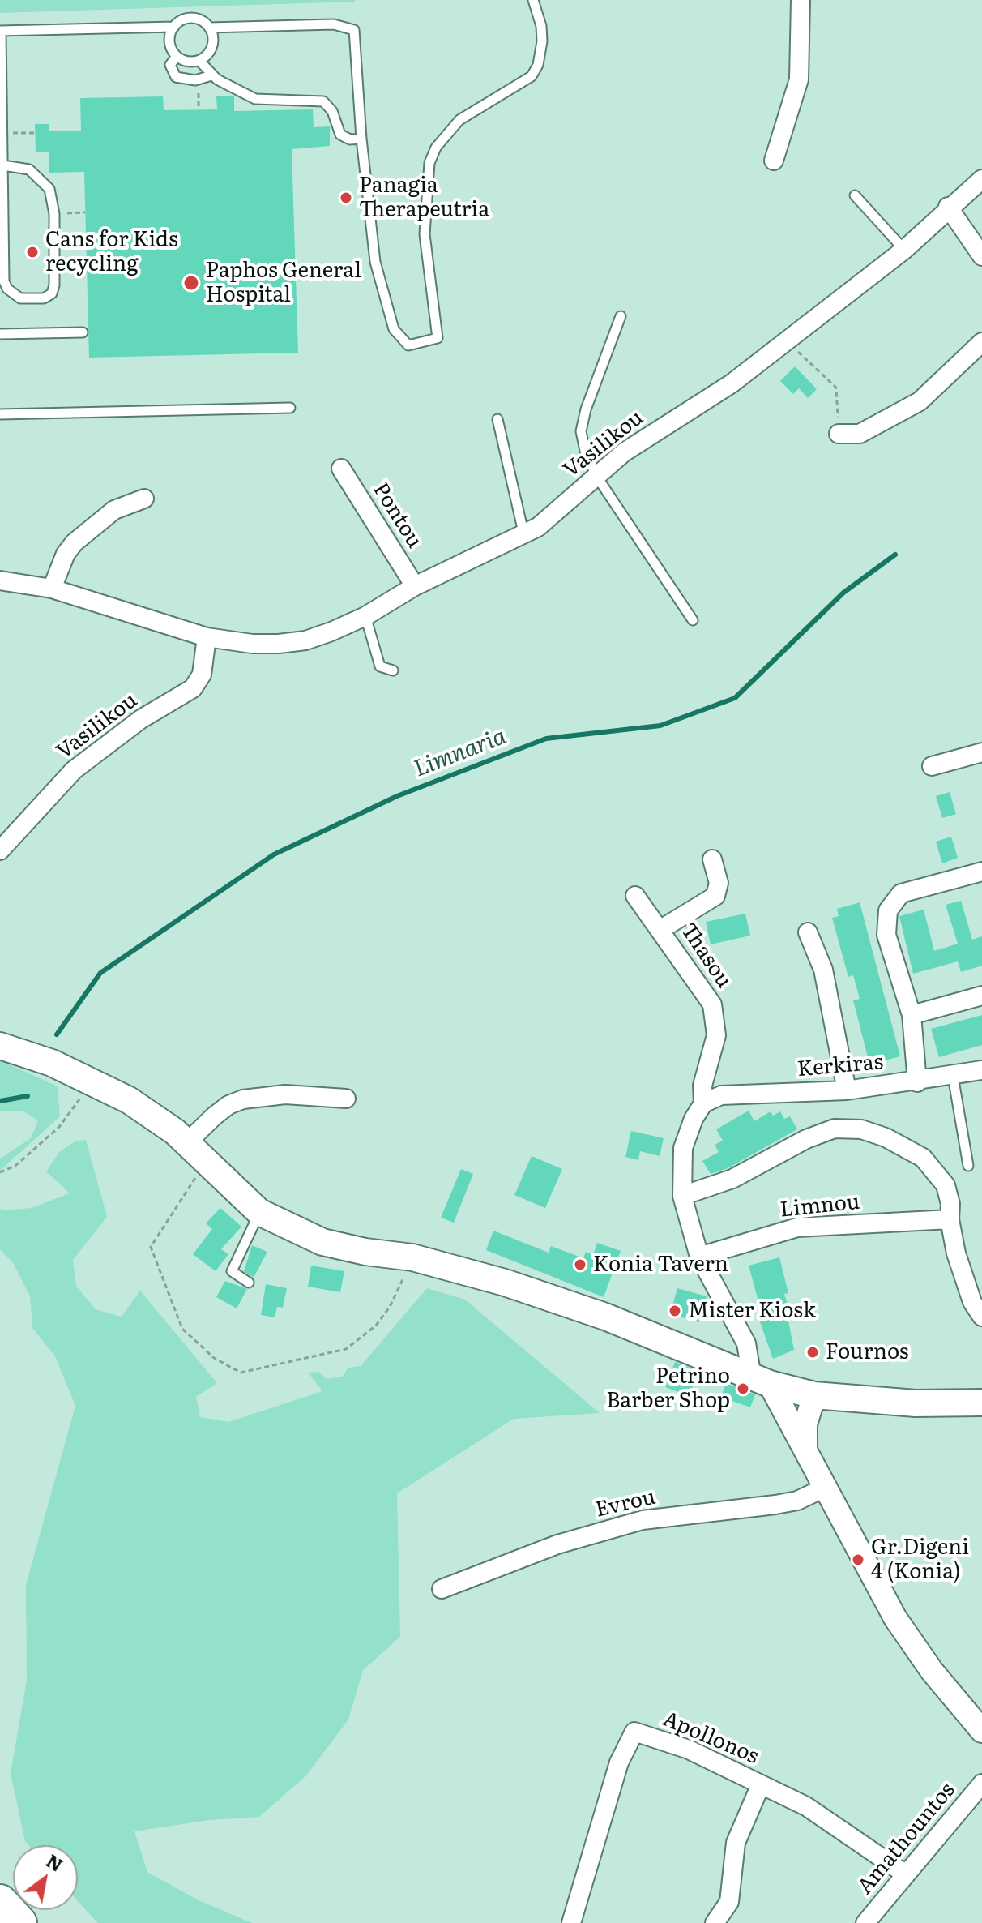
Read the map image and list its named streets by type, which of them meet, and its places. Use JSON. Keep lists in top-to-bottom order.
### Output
{
  "streets": {
    "street": [
      "Vasilikou",
      "Pontou",
      "Thasou",
      "Kerkiras",
      "Limnou",
      "Evrou",
      "Apollonos",
      "Amathountos"
    ]
  },
  "crossings": [
    ["Vasilikou", "Pontou"],
    ["Thasou", "Kerkiras"],
    ["Thasou", "Limnou"],
    ["Apollonos", "Amathountos"]
  ],
  "water": ["Limnaria"],
  "places": [
    "Panagia Therapeutria",
    "Cans for Kids recycling",
    "Paphos General Hospital",
    "Konia Tavern",
    "Mister Kiosk",
    "Fournos",
    "Petrino Barber Shop",
    "Gr.Digeni 4 (Konia)"
  ],
  "north": "top right"
}
